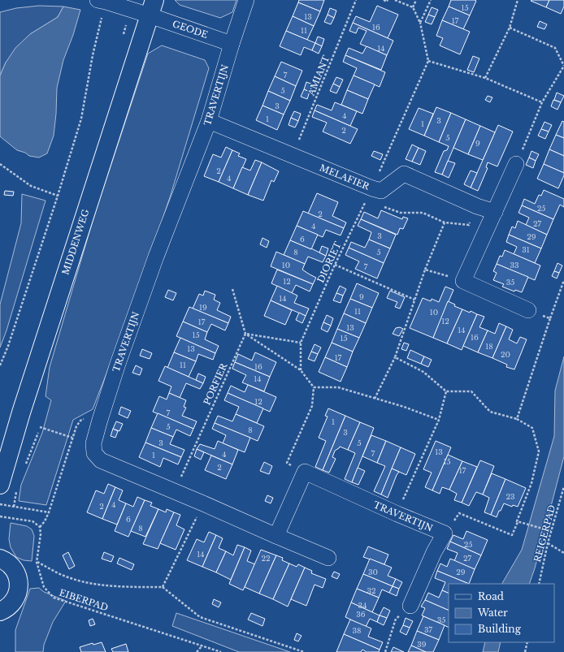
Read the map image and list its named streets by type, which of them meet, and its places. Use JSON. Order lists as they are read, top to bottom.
{
  "streets": {
    "main road": ["MIDDENWEG"],
    "street": ["GEODE", "TRAVERTIJN", "MELAFIER"],
    "path": [
      "AMIANT",
      "DIORIET",
      "PORFIER",
      "REIGERPAD",
      "EIBERPAD"
    ]
  },
  "crossings": [
    ["GEODE", "TRAVERTIJN"],
    ["GEODE", "MIDDENWEG"],
    ["AMIANT", "MELAFIER"],
    ["TRAVERTIJN", "MELAFIER"],
    ["TRAVERTIJN", "PORFIER"],
    ["MELAFIER", "DIORIET"]
  ],
  "house_numbers": [
    "15",
    "13",
    "17",
    "16",
    "11",
    "14",
    "7",
    "5",
    "3",
    "4",
    "1",
    "3",
    "1",
    "2",
    "5",
    "9",
    "2",
    "4",
    "25",
    "2",
    "27",
    "4",
    "3",
    "29",
    "6",
    "31",
    "8",
    "5",
    "10",
    "33",
    "7",
    "12",
    "35",
    "9",
    "14",
    "19",
    "11",
    "10",
    "12",
    "17",
    "13",
    "14",
    "15",
    "16",
    "15",
    "18",
    "13",
    "20",
    "17",
    "11",
    "16",
    "14",
    "12",
    "7",
    "1",
    "5",
    "8",
    "3",
    "3",
    "5",
    "13",
    "7",
    "4",
    "1",
    "15",
    "2",
    "17",
    "23",
    "4",
    "2",
    "6",
    "8",
    "25",
    "14",
    "22",
    "27",
    "30",
    "29",
    "32",
    "34",
    "36",
    "35",
    "37",
    "38",
    "39"
  ],
  "legend": ["Road", "Water", "Building"]
}
